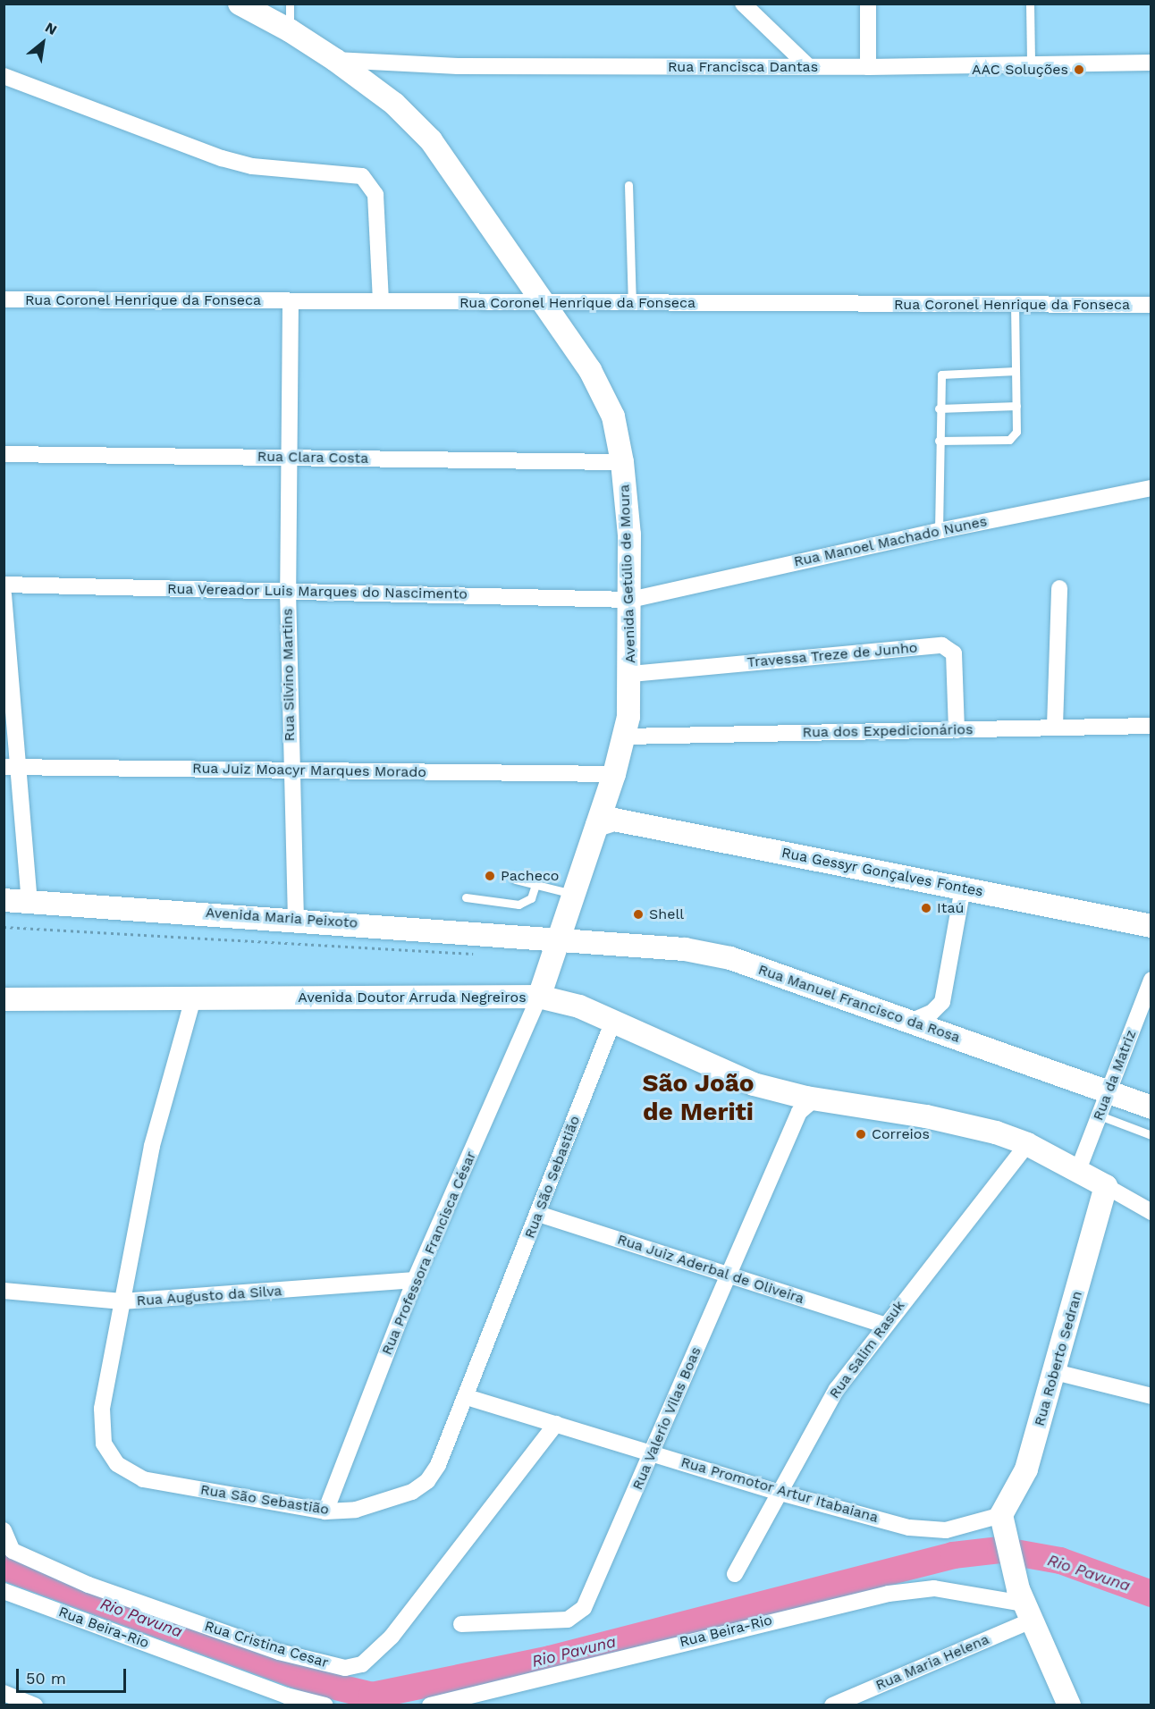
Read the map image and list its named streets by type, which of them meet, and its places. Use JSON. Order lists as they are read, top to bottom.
{
  "streets": {
    "main road": [
      "Avenida Getúlio de Moura",
      "Rua Gessyr Gonçalves Fontes",
      "Avenida Maria Peixoto",
      "Avenida Doutor Arruda Negreiros",
      "Rua Manuel Francisco da Rosa",
      "Rua Roberto Sedran"
    ],
    "street": [
      "Rua Francisca Dantas",
      "Rua Coronel Henrique da Fonseca",
      "Rua Clara Costa",
      "Rua Manoel Machado Nunes",
      "Rua Vereador Luis Marques do Nascimento",
      "Travessa Treze de Junho",
      "Rua Silvino Martins",
      "Rua dos Expedicionários",
      "Rua Juiz Moacyr Marques Morado",
      "Rua da Matriz",
      "Rua São Sebastião",
      "Rua Professora Francisca César",
      "Rua Juiz Aderbal de Oliveira",
      "Rua Augusto da Silva",
      "Rua Salim Rasuk",
      "Rua Valerio Vilas Boas",
      "Rua Promotor Artur Itabaiana",
      "Rua Beira-Rio",
      "Rua Cristina Cesar",
      "Rua Maria Helena"
    ]
  },
  "crossings": [
    ["Rua Francisca Dantas", "Avenida Getúlio de Moura"],
    ["Rua Coronel Henrique da Fonseca", "Avenida Getúlio de Moura"],
    ["Rua Coronel Henrique da Fonseca", "Rua Silvino Martins"],
    ["Rua Clara Costa", "Avenida Getúlio de Moura"],
    ["Rua Clara Costa", "Rua Silvino Martins"],
    ["Rua Manoel Machado Nunes", "Avenida Getúlio de Moura"],
    ["Rua Manoel Machado Nunes", "Rua Vereador Luis Marques do Nascimento"],
    ["Avenida Getúlio de Moura", "Rua Vereador Luis Marques do Nascimento"],
    ["Avenida Getúlio de Moura", "Travessa Treze de Junho"],
    ["Avenida Getúlio de Moura", "Rua dos Expedicionários"],
    ["Avenida Getúlio de Moura", "Rua Juiz Moacyr Marques Morado"],
    ["Avenida Getúlio de Moura", "Rua Gessyr Gonçalves Fontes"],
    ["Avenida Getúlio de Moura", "Avenida Maria Peixoto"],
    ["Avenida Getúlio de Moura", "Avenida Doutor Arruda Negreiros"],
    ["Avenida Getúlio de Moura", "Rua Manuel Francisco da Rosa"],
    ["Avenida Getúlio de Moura", "Rua Professora Francisca César"],
    ["Rua Vereador Luis Marques do Nascimento", "Rua Silvino Martins"],
    ["Travessa Treze de Junho", "Rua dos Expedicionários"],
    ["Rua Silvino Martins", "Rua Juiz Moacyr Marques Morado"],
    ["Rua Silvino Martins", "Avenida Maria Peixoto"],
    ["Avenida Maria Peixoto", "Rua Manuel Francisco da Rosa"],
    ["Avenida Doutor Arruda Negreiros", "Rua da Matriz"],
    ["Avenida Doutor Arruda Negreiros", "Rua São Sebastião"],
    ["Avenida Doutor Arruda Negreiros", "Rua Professora Francisca César"],
    ["Avenida Doutor Arruda Negreiros", "Rua Salim Rasuk"],
    ["Avenida Doutor Arruda Negreiros", "Rua Roberto Sedran"],
    ["Avenida Doutor Arruda Negreiros", "Rua Valerio Vilas Boas"],
    ["Rua Manuel Francisco da Rosa", "Rua da Matriz"],
    ["Rua São Sebastião", "Rua Professora Francisca César"],
    ["Rua São Sebastião", "Rua Juiz Aderbal de Oliveira"],
    ["Rua São Sebastião", "Rua Augusto da Silva"],
    ["Rua São Sebastião", "Rua Promotor Artur Itabaiana"],
    ["Rua Professora Francisca César", "Rua Augusto da Silva"],
    ["Rua Juiz Aderbal de Oliveira", "Rua Salim Rasuk"],
    ["Rua Juiz Aderbal de Oliveira", "Rua Valerio Vilas Boas"],
    ["Rua Salim Rasuk", "Rua Promotor Artur Itabaiana"],
    ["Rua Roberto Sedran", "Rua Promotor Artur Itabaiana"],
    ["Rua Valerio Vilas Boas", "Rua Promotor Artur Itabaiana"],
    ["Rua Promotor Artur Itabaiana", "Rua Cristina Cesar"],
    ["Rua Beira-Rio", "Rua Maria Helena"]
  ],
  "districts": ["São João de Meriti"],
  "water": ["Rio Pavuna"],
  "places": [
    "AAC Soluções",
    "Pacheco",
    "Itaú",
    "Shell",
    "Correios"
  ],
  "scale_bar": "50 m",
  "north": "top right"
}
